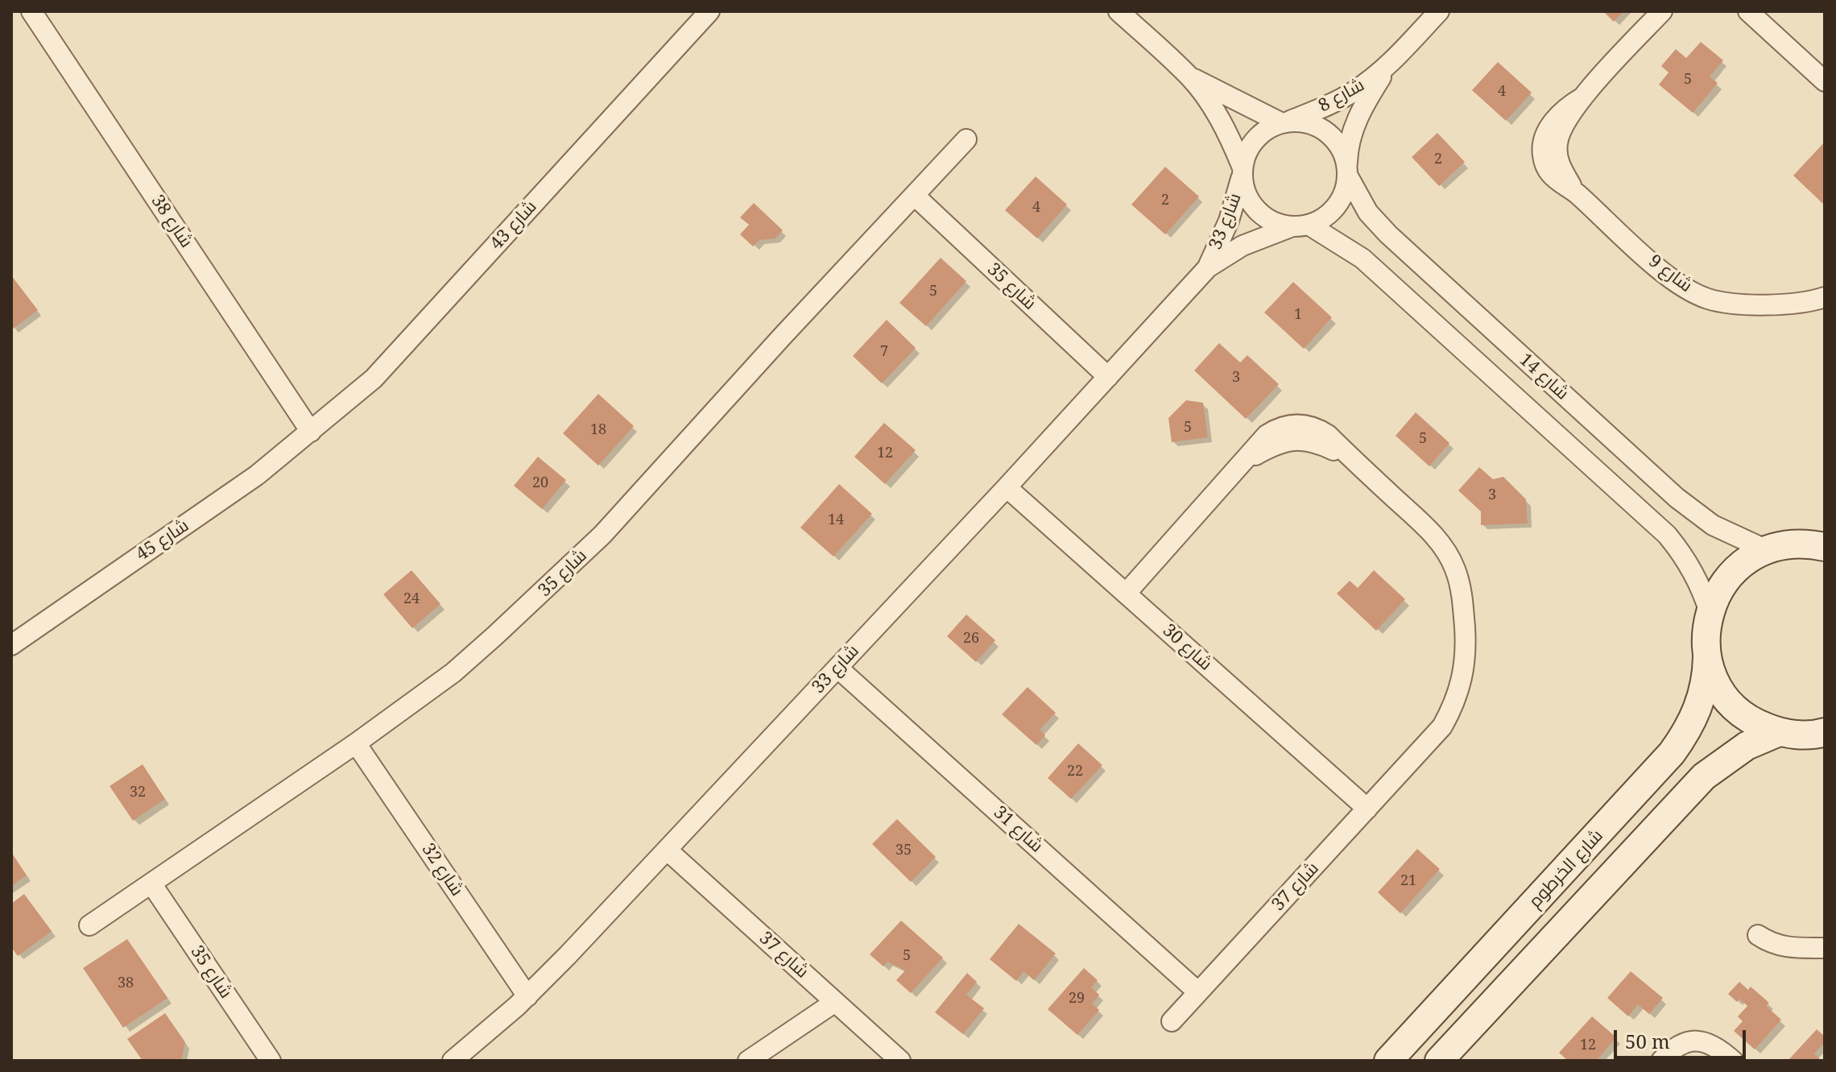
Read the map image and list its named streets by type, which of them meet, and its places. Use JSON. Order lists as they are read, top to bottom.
{
  "streets": {
    "main road": ["شارع الخرطوم"],
    "street": [
      "شارع 8",
      "شارع 38",
      "شارع 33",
      "شارع 43",
      "شارع 9",
      "شارع 35",
      "شارع 14",
      "شارع 45",
      "شارع 30",
      "شارع 31",
      "شارع 32",
      "شارع 37"
    ]
  },
  "crossings": [
    ["شارع 8", "شارع 33"],
    ["شارع 8", "شارع 14"],
    ["شارع 38", "شارع 43"],
    ["شارع 38", "شارع 45"],
    ["شارع 33", "شارع 35"],
    ["شارع 33", "شارع 14"],
    ["شارع 33", "شارع 30"],
    ["شارع 33", "شارع 31"],
    ["شارع 33", "شارع 32"],
    ["شارع 33", "شارع 37"],
    ["شارع 43", "شارع 45"],
    ["شارع 35", "شارع 32"],
    ["شارع 14", "شارع الخرطوم"],
    ["شارع 30", "شارع 37"],
    ["شارع 31", "شارع 37"]
  ],
  "house_numbers": [
    "5",
    "4",
    "2",
    "2",
    "4",
    "5",
    "1",
    "7",
    "3",
    "5",
    "18",
    "5",
    "12",
    "20",
    "3",
    "14",
    "24",
    "26",
    "22",
    "32",
    "35",
    "21",
    "5",
    "38",
    "29",
    "12"
  ],
  "scale_bar": "50 m"
}
